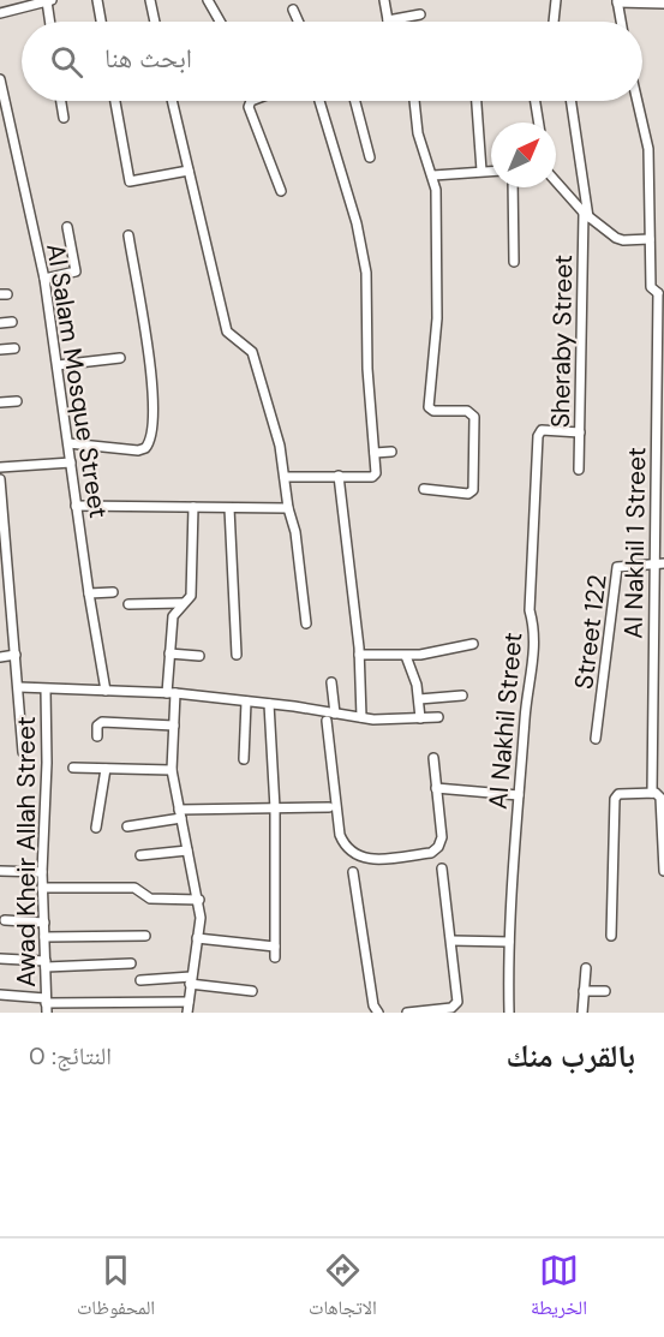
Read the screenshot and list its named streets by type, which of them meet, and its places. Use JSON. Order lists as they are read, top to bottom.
{
  "streets": {
    "street": [
      "Sheraby Street",
      "Al Salam Mosque Street",
      "Al Nakhil 1 Street",
      "Street 122",
      "Al Nakhil Street",
      "Awad Kheir Allah Street"
    ]
  },
  "crossings": [
    ["Sheraby Street", "Al Nakhil Street"],
    ["Al Nakhil 1 Street", "Street 122"]
  ],
  "north": "top right",
  "page": {
    "search": "ابحث هنا",
    "heading": ["بالقرب منك", "النتائج: 0"],
    "nav": ["الخريطة", "الاتجاهات", "المحفوظات"]
  }
}
